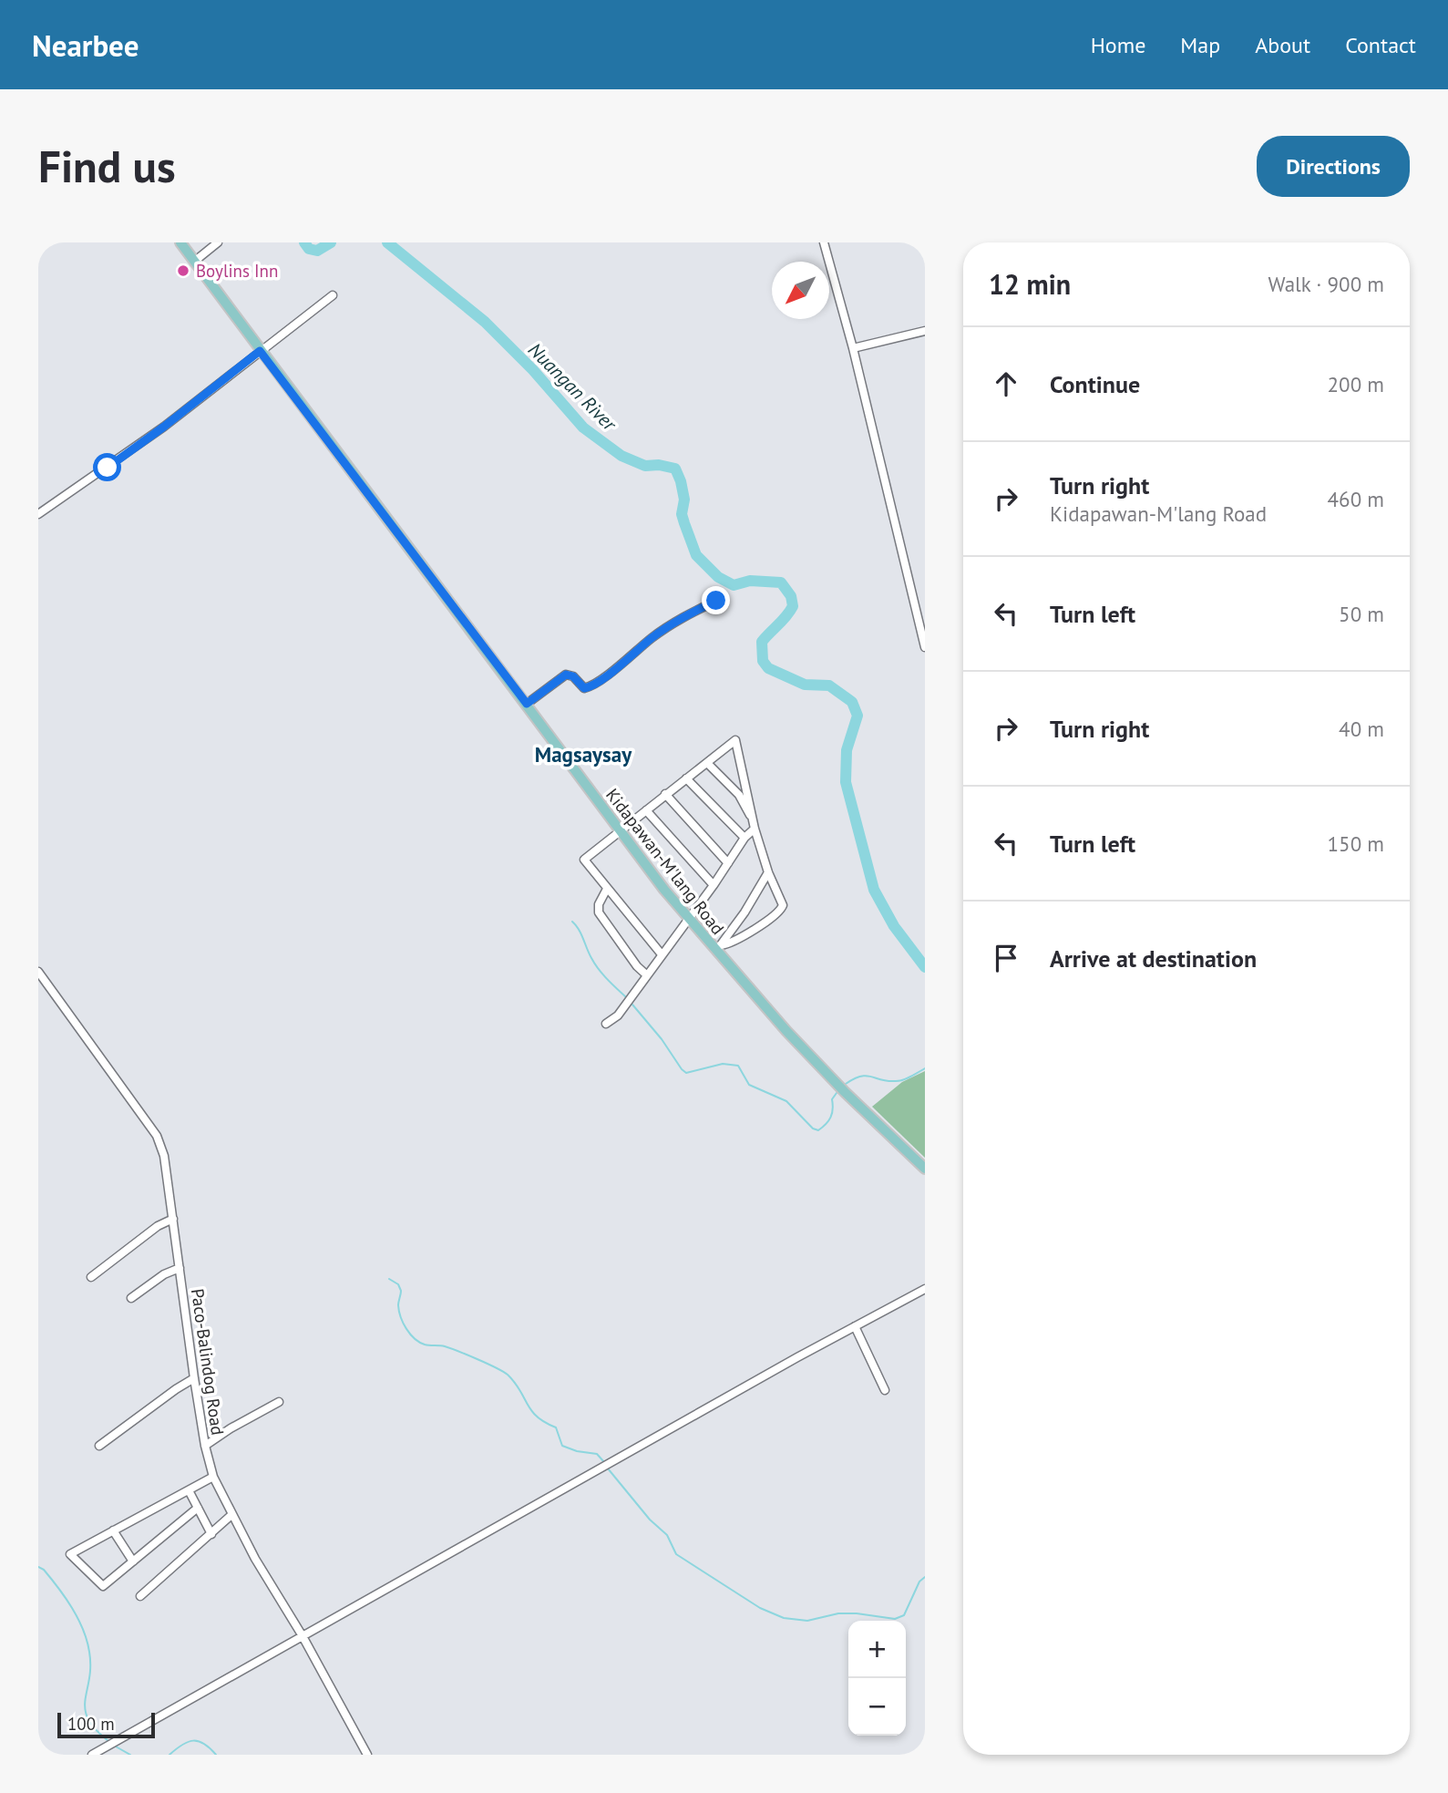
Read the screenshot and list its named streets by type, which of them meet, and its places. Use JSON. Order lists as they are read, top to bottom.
{
  "streets": {
    "main road": ["Kidapawan-M'lang Road"],
    "street": ["Paco-Balindog Road"]
  },
  "districts": ["Magsaysay"],
  "water": ["Nuangan River"],
  "places": ["Boylins Inn"],
  "scale_bar": "100 m",
  "north": "bottom left",
  "page": {
    "header": "Nearbee",
    "nav": [
      "Home",
      "Map",
      "About",
      "Contact"
    ],
    "buttons": "Directions",
    "title": "Find us",
    "heading": ["12 min", "Walk · 900 m"],
    "list": [
      ["Continue", "200 m"],
      ["Turn right", "Kidapawan-M'lang Road", "460 m"],
      ["Turn left", "50 m"],
      ["Turn right", "40 m"],
      ["Turn left", "150 m"],
      "Arrive at destination"
    ],
    "map_buttons": ["+", "−"],
    "scale": "100 m"
  }
}
